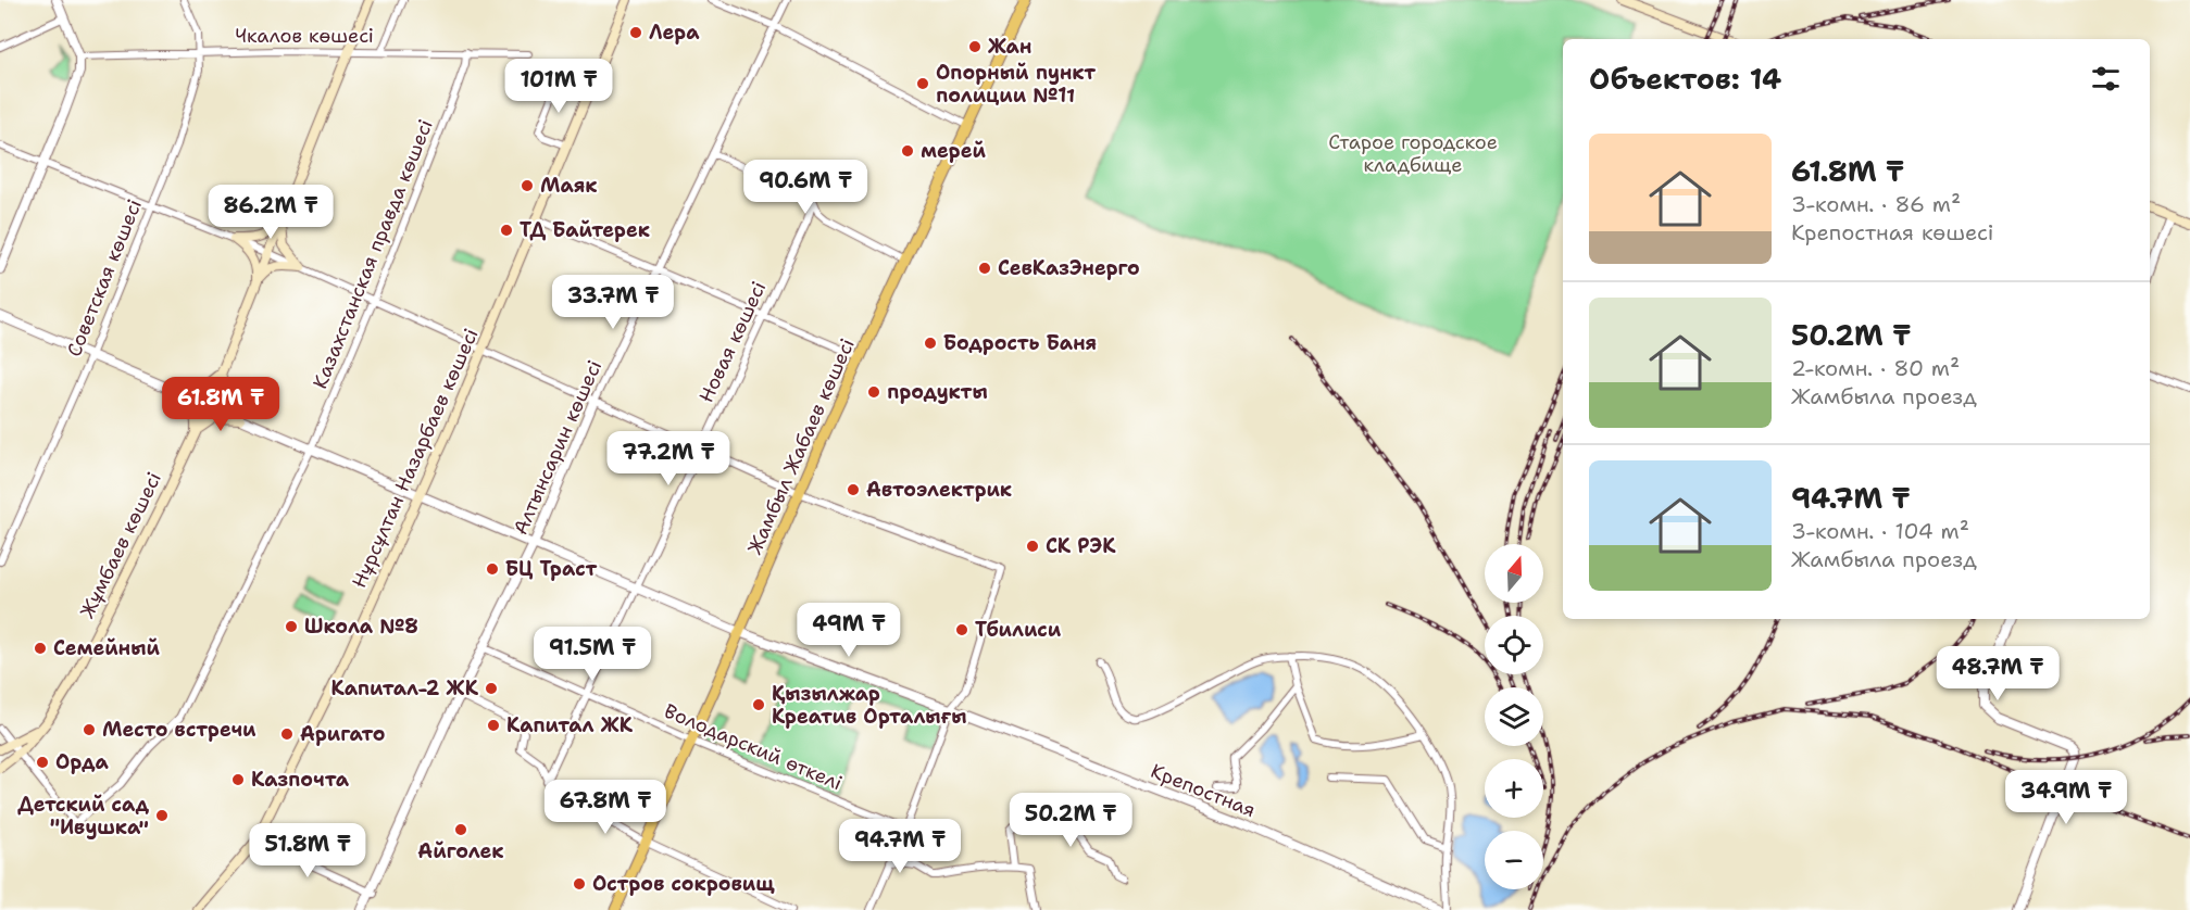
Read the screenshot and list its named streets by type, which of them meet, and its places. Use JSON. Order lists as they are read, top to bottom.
{
  "streets": {
    "main road": ["Жамбыл Жабаев көшесі", "Нұрсұлтан Назарбаев көшесі", "Жұмбаев көшесі"],
    "street": [
      "Чкалов көшесі",
      "Казахстанская правда көшесі",
      "Советская көшесі",
      "Новая көшесі",
      "Алтынсарин көшесі",
      "Володарский өткелі",
      "Крепостная"
    ]
  },
  "crossings": [
    ["Чкалов көшесі", "Казахстанская правда көшесі"],
    ["Чкалов көшесі", "Советская көшесі"],
    ["Чкалов көшесі", "Жұмбаев көшесі"],
    ["Казахстанская правда көшесі", "Жұмбаев көшесі"],
    ["Казахстанская правда көшесі", "Крепостная"],
    ["Советская көшесі", "Крепостная"],
    ["Новая көшесі", "Володарский өткелі"],
    ["Новая көшесі", "Крепостная"],
    ["Жамбыл Жабаев көшесі", "Володарский өткелі"],
    ["Жамбыл Жабаев көшесі", "Крепостная"],
    ["Алтынсарин көшесі", "Володарский өткелі"],
    ["Алтынсарин көшесі", "Крепостная"],
    ["Нұрсұлтан Назарбаев көшесі", "Крепостная"],
    ["Жұмбаев көшесі", "Крепостная"]
  ],
  "parks": ["Старое городское кладбище"],
  "places": [
    "Лера",
    "Жан",
    "Опорный пункт полиции №11",
    "мерей",
    "Маяк",
    "ТД Байтерек",
    "СевКазЭнерго",
    "Бодрость Баня",
    "продукты",
    "Автоэлектрик",
    "СК РЭК",
    "БЦ Траст",
    "Школа №8",
    "Тбилиси",
    "Семейный",
    "Капитал-2 ЖК",
    "Қызылжар Креатив Орталығы",
    "Капитал ЖК",
    "Место встречи",
    "Аригато",
    "Орда",
    "Казпочта",
    "Детский сад \"Ивушка\"",
    "Айголек",
    "Остров сокровищ"
  ],
  "north": "top",
  "page": {
    "heading": "Объектов: 14",
    "price": [
      "101M ₸",
      "90.6M ₸",
      "86.2M ₸",
      "33.7M ₸",
      "61.8M ₸",
      "77.2M ₸",
      "49M ₸",
      "91.5M ₸",
      "48.7M ₸",
      "34.9M ₸",
      "67.8M ₸",
      "50.2M ₸",
      "94.7M ₸",
      "51.8M ₸"
    ],
    "list": [
      {
        "name": "61.8M ₸",
        "note": "3-комн. · 86 m² · Крепостная көшесі"
      },
      {
        "name": "50.2M ₸",
        "note": "2-комн. · 80 m² · Жамбыла проезд"
      },
      {
        "name": "94.7M ₸",
        "note": "3-комн. · 104 m² · Жамбыла проезд"
      }
    ],
    "map_buttons": ["+", "−"]
  }
}
